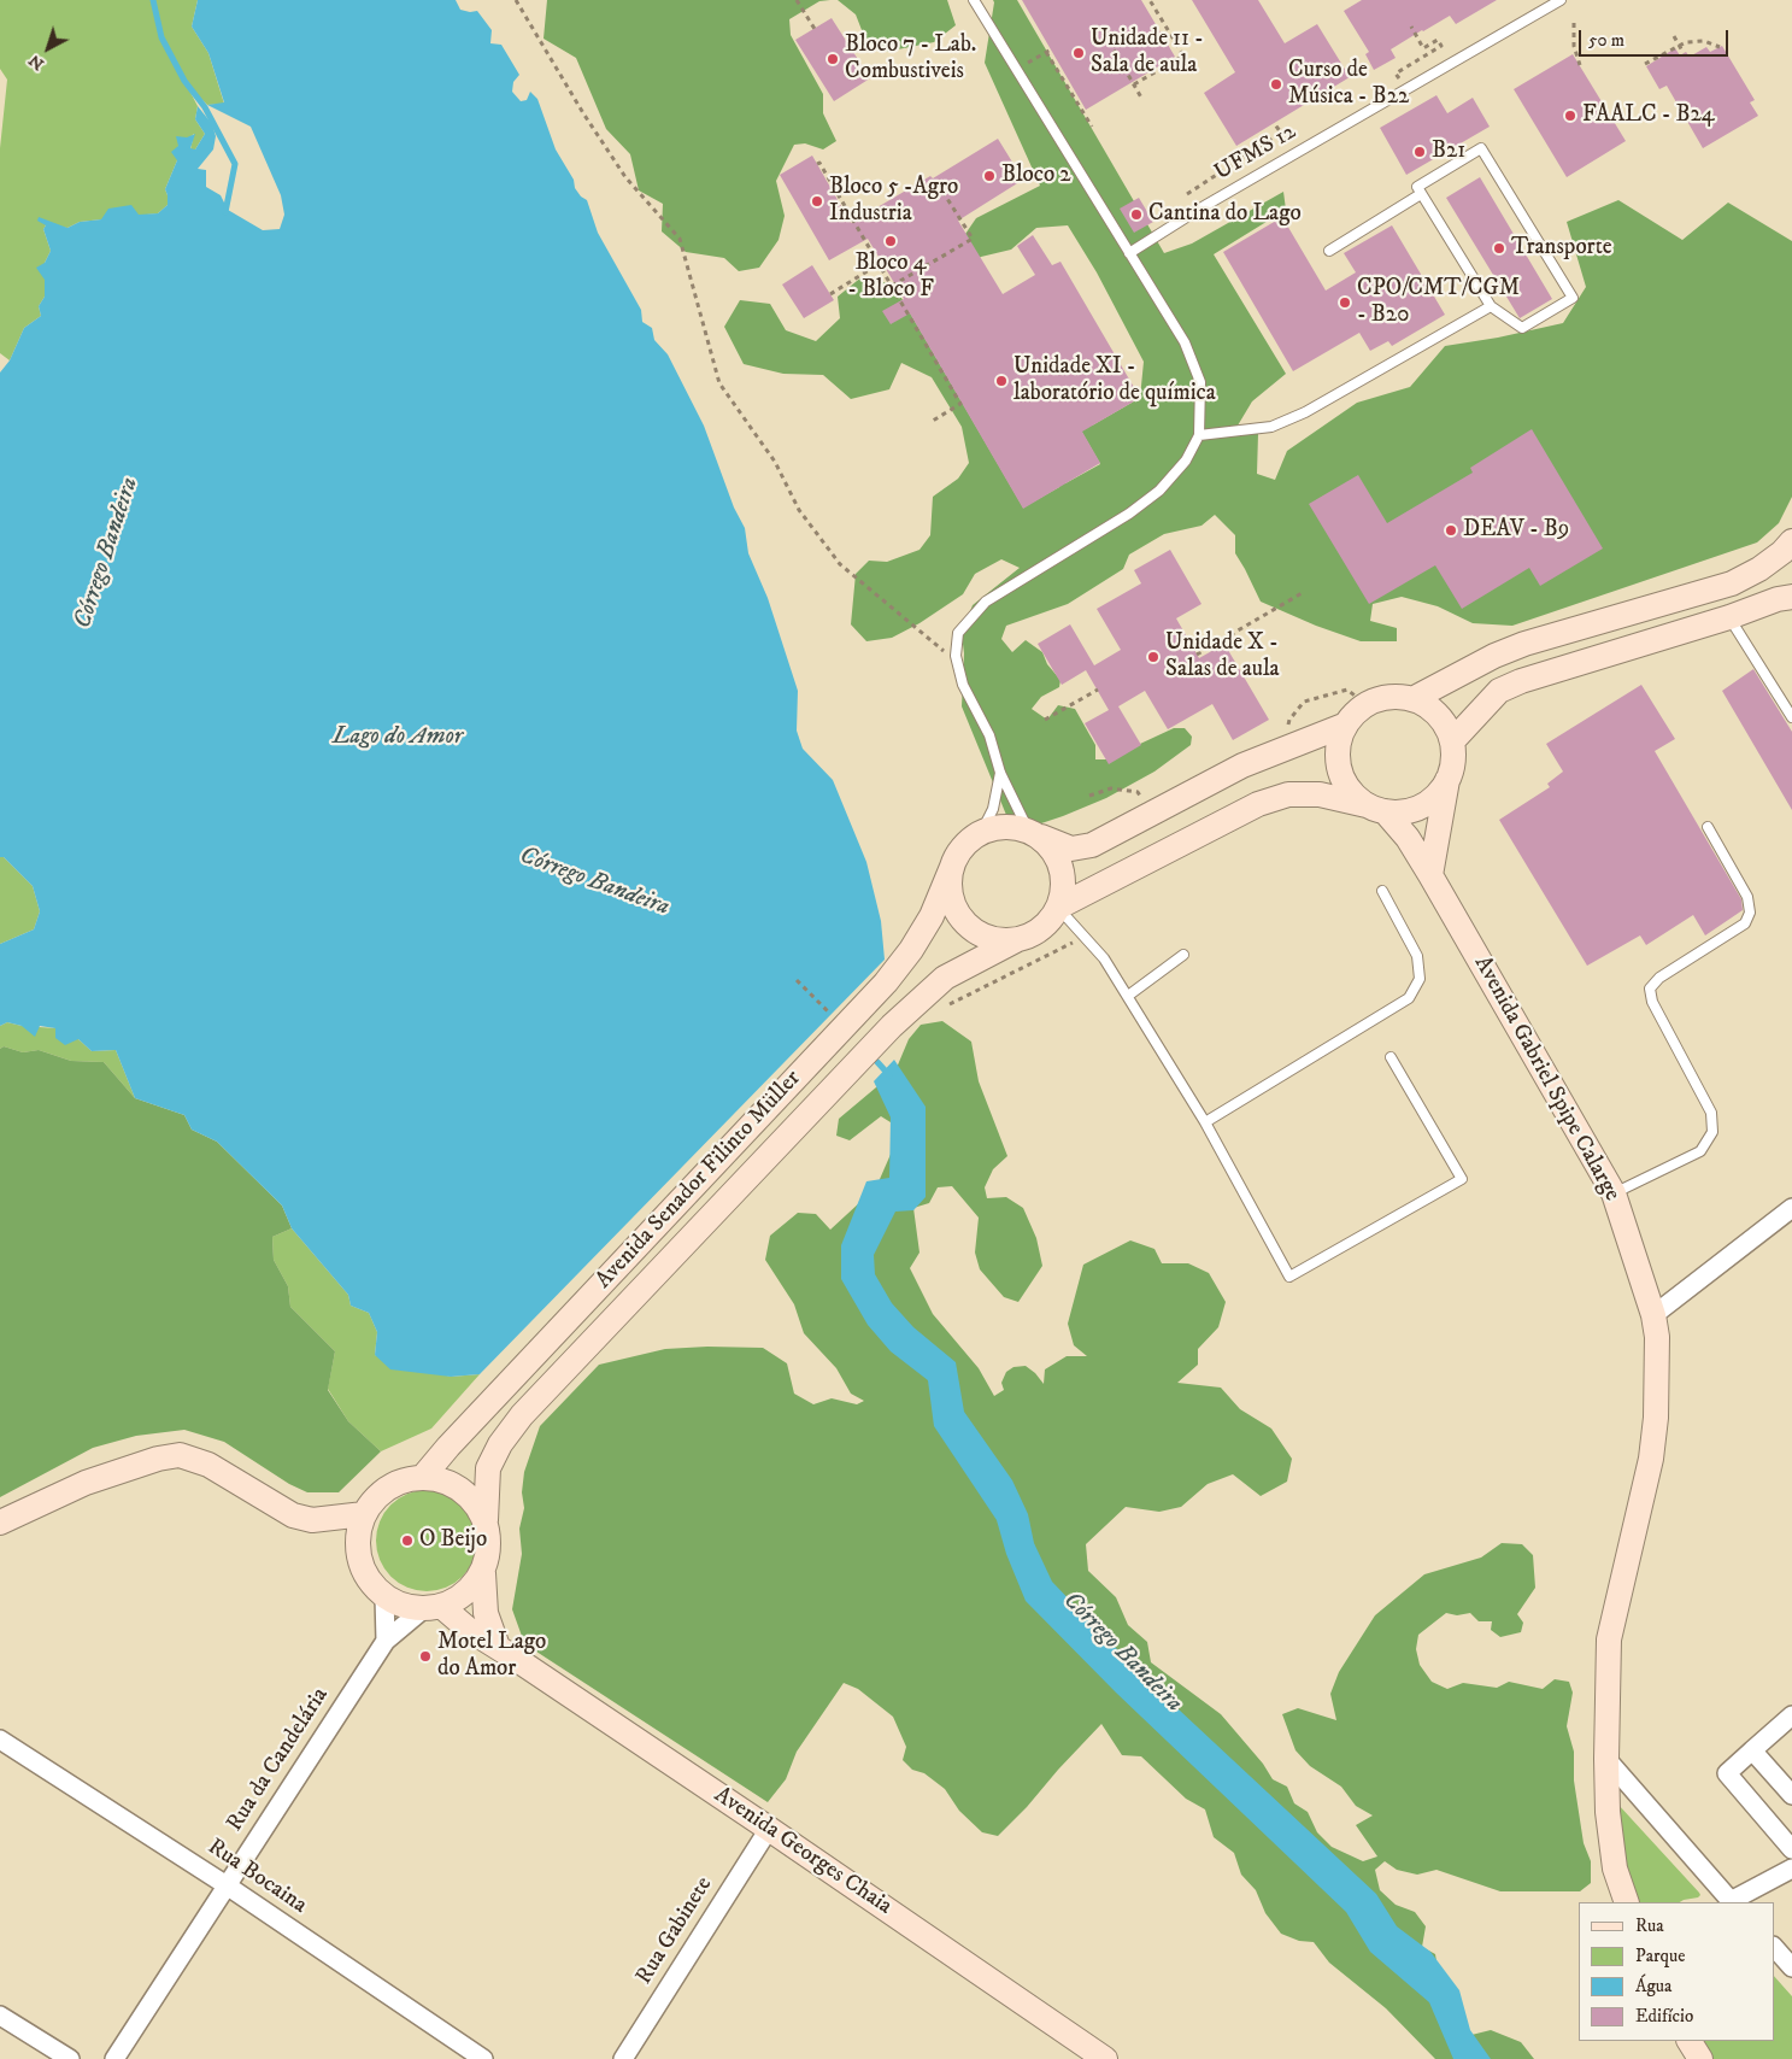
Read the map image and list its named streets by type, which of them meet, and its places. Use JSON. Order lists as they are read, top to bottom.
{
  "streets": {
    "main road": ["Avenida Gabriel Spipe Calarge", "Avenida Senador Filinto Müller", "Avenida Georges Chaia"],
    "street": ["Rua da Candelária", "Rua Bocaina", "Rua Gabinete"],
    "lane": ["UFMS 12"]
  },
  "crossings": [
    ["Avenida Senador Filinto Müller", "Rua da Candelária"],
    ["Avenida Senador Filinto Müller", "Avenida Georges Chaia"],
    ["Rua da Candelária", "Avenida Georges Chaia"],
    ["Rua da Candelária", "Rua Bocaina"],
    ["Avenida Georges Chaia", "Rua Gabinete"]
  ],
  "water": ["Córrego Bandeira", "Lago do Amor"],
  "places": [
    "Unidade 11 - Sala de aula",
    "Bloco 7 - Lab. Combustiveis",
    "Curso de Música - B22",
    "FAALC - B24",
    "B21",
    "Bloco 2",
    "Bloco 5 -Agro Industria",
    "Cantina do Lago",
    "Bloco 4 - Bloco F",
    "Transporte",
    "CPO/CMT/CGM - B20",
    "Unidade XI - laboratório de química",
    "DEAV - B9",
    "Unidade X - Salas de aula",
    "O Beijo",
    "Motel Lago do Amor"
  ],
  "legend": [
    "Rua",
    "Parque",
    "Água",
    "Edifício"
  ],
  "scale_bar": "50 m",
  "north": "bottom left"
}
